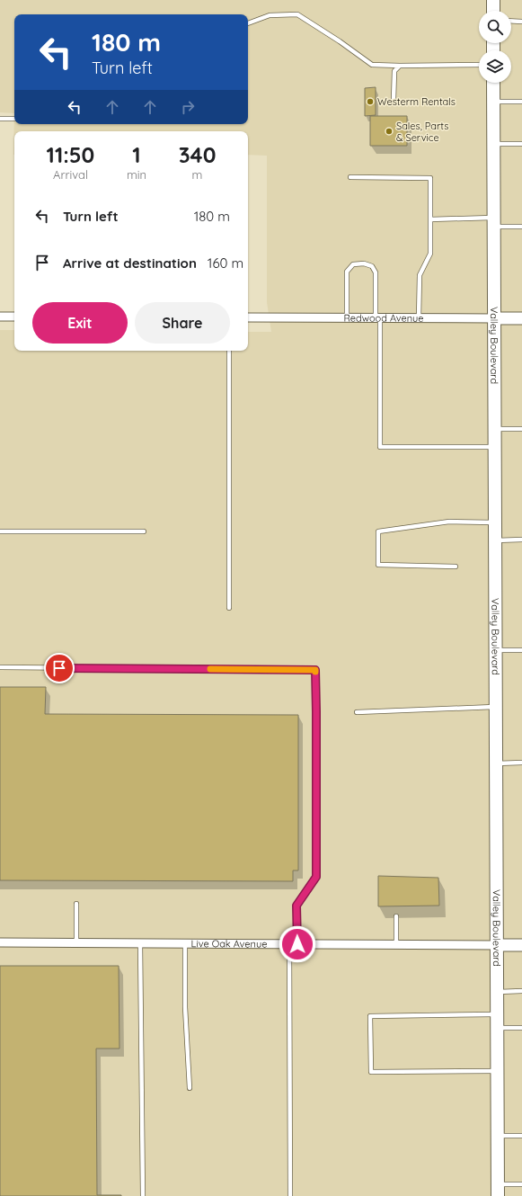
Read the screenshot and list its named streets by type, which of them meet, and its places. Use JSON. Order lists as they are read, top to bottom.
{
  "streets": {
    "main road": ["Valley Boulevard"],
    "street": ["Redwood Avenue", "Live Oak Avenue"]
  },
  "crossings": [
    ["Redwood Avenue", "Valley Boulevard"],
    ["Valley Boulevard", "Live Oak Avenue"]
  ],
  "places": ["Westerm Rentals", "Sales, Parts & Service"],
  "page": {
    "turn": ["180 m", "Turn left"],
    "eta": [
      "11:50",
      "Arrival",
      "1",
      "min",
      "340",
      "m"
    ],
    "list": [
      {
        "name": "Turn left",
        "value": "180 m"
      },
      {
        "name": "Arrive at destination",
        "value": "160 m"
      }
    ],
    "buttons": ["Exit", "Share"]
  }
}
